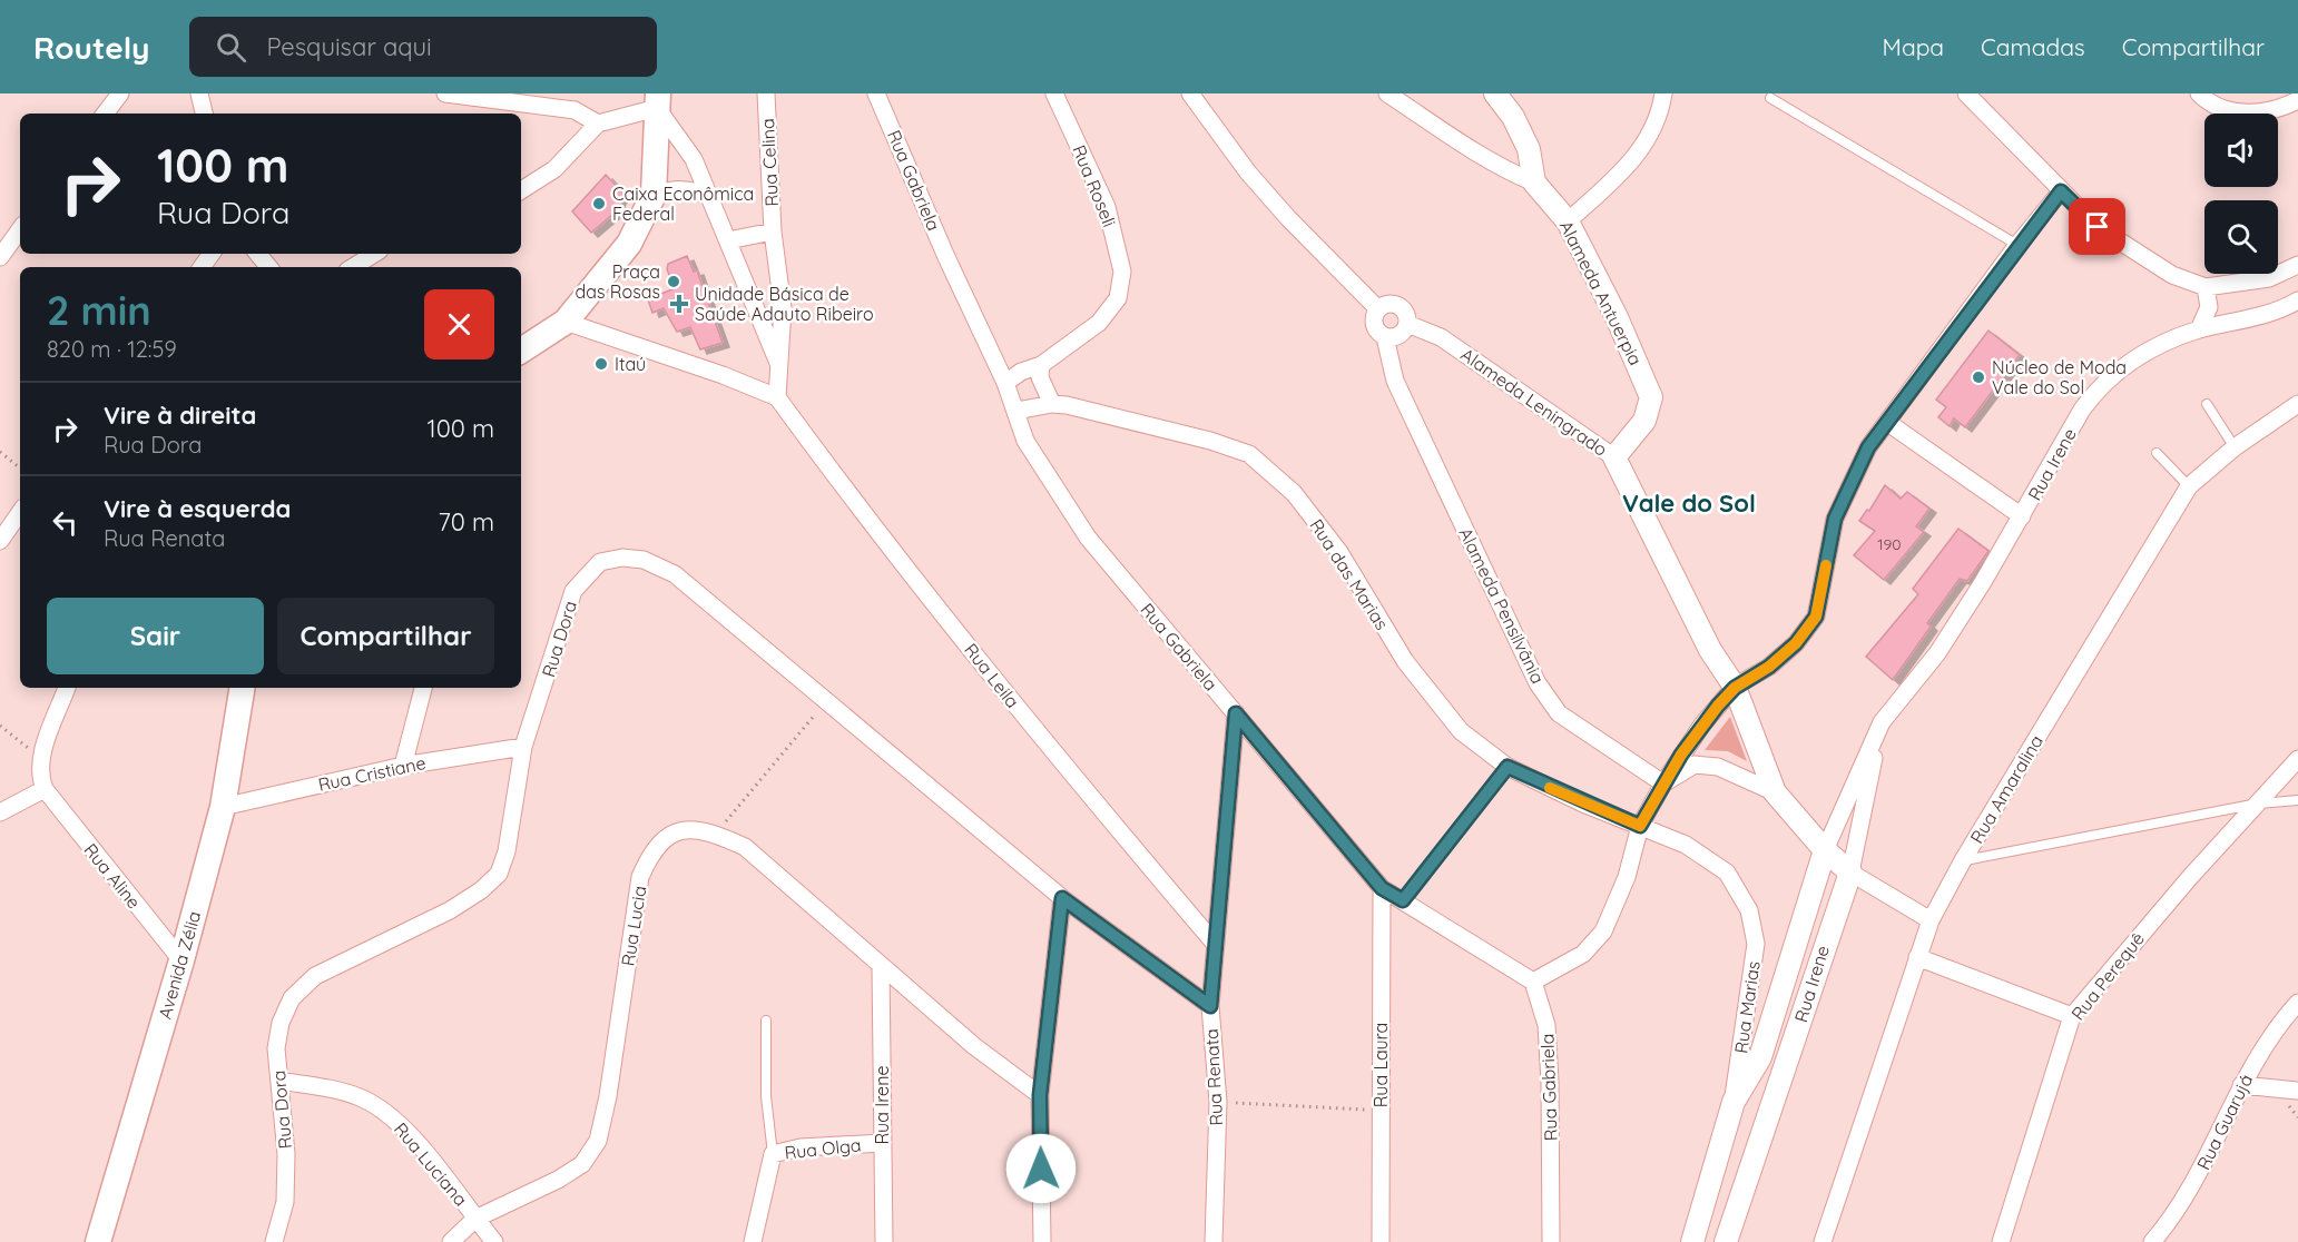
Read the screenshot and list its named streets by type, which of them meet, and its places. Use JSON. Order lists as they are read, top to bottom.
{
  "streets": {
    "main road": ["Avenida Zélia"],
    "street": [
      "Rua Celina",
      "Rua Gabriela",
      "Rua Roseli",
      "Alameda Antuerpia",
      "Alameda Leningrado",
      "Rua Irene",
      "Rua das Marias",
      "Alameda Pensilvânia",
      "Rua Dora",
      "Rua Leila",
      "Rua Cristiane",
      "Rua Amaralina",
      "Rua Aline",
      "Rua Lucia",
      "Rua Perequê",
      "Rua Marias",
      "Rua Laura",
      "Rua Renata",
      "Rua Guarujá",
      "Rua Olga",
      "Rua Luciana"
    ]
  },
  "crossings": [
    ["Rua Celina", "Rua Leila"],
    ["Rua Gabriela", "Rua Roseli"],
    ["Rua Gabriela", "Rua das Marias"],
    ["Rua Gabriela", "Rua Laura"],
    ["Rua Gabriela", "Rua Renata"],
    ["Alameda Antuerpia", "Alameda Leningrado"],
    ["Alameda Leningrado", "Alameda Pensilvânia"],
    ["Rua Irene", "Rua Lucia"],
    ["Rua Irene", "Rua Marias"],
    ["Rua Irene", "Rua Olga"],
    ["Rua das Marias", "Rua Marias"],
    ["Rua Dora", "Rua Cristiane"],
    ["Rua Dora", "Rua Renata"],
    ["Rua Dora", "Rua Luciana"],
    ["Rua Leila", "Rua Renata"],
    ["Rua Cristiane", "Avenida Zélia"],
    ["Rua Aline", "Avenida Zélia"],
    ["Rua Lucia", "Rua Luciana"]
  ],
  "districts": ["Vale do Sol"],
  "places": {
    "other": [
      "Caixa Econômica Federal",
      "Praça das Rosas",
      "Itaú",
      "Núcleo de Moda Vale do Sol"
    ],
    "health": ["Unidade Básica de Saúde Adauto Ribeiro"]
  },
  "house_numbers": ["190"],
  "page": {
    "header": "Routely",
    "search": "Pesquisar aqui",
    "nav": ["Mapa", "Camadas", "Compartilhar"],
    "turn": ["100 m", "Rua Dora"],
    "heading": ["2 min", "820 m · 12:59"],
    "list": [
      {
        "name": "Vire à direita",
        "note": "Rua Dora",
        "value": "100 m"
      },
      {
        "name": "Vire à esquerda",
        "note": "Rua Renata",
        "value": "70 m"
      }
    ],
    "buttons": ["Sair", "Compartilhar"]
  }
}
